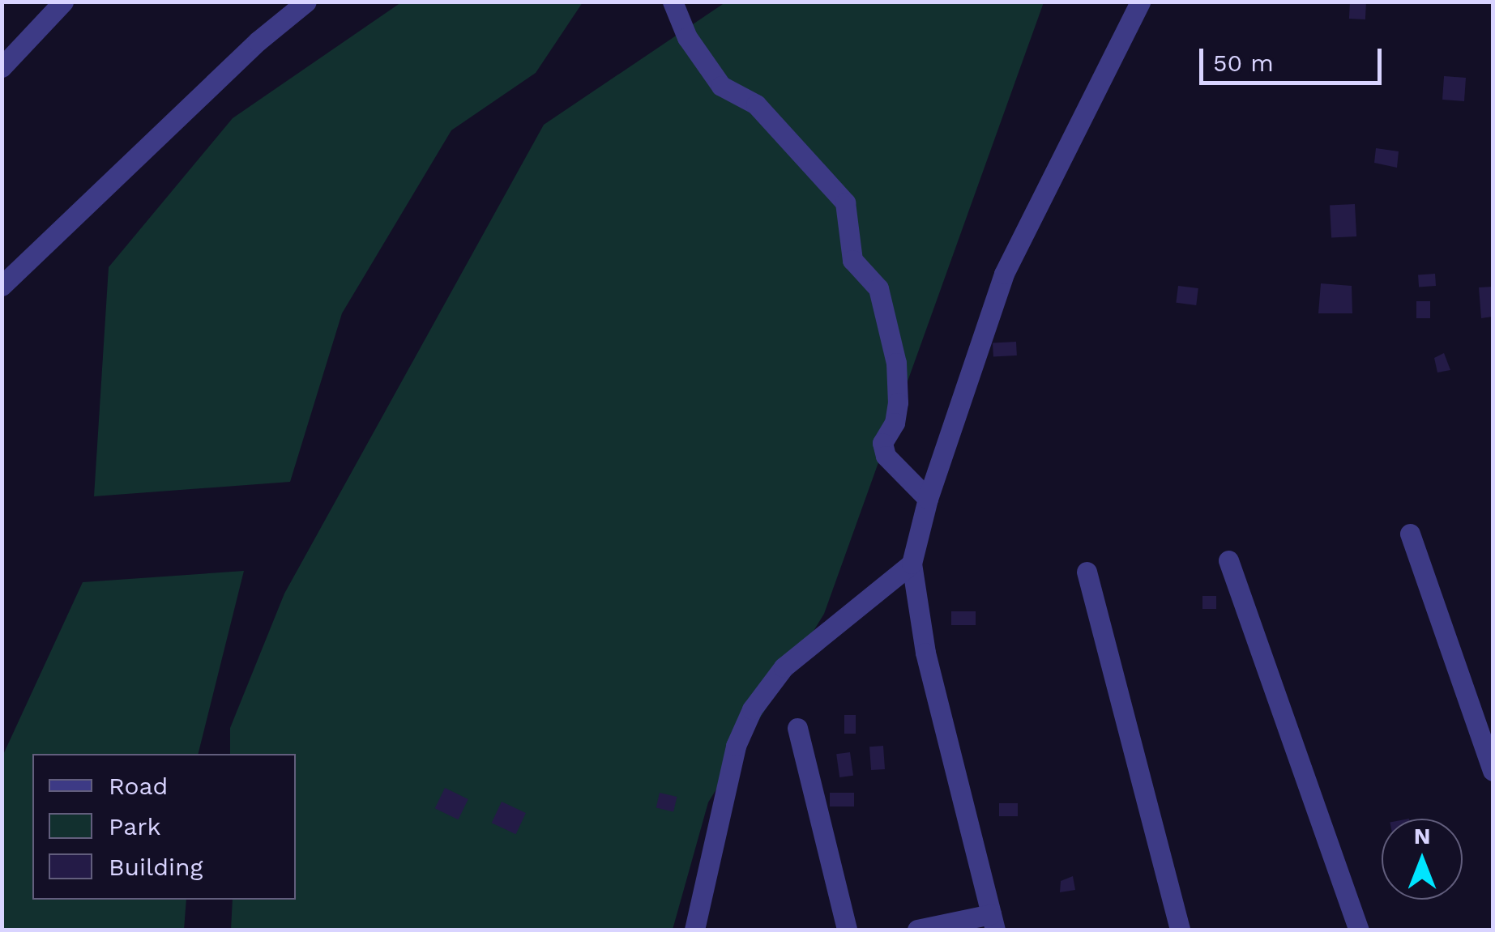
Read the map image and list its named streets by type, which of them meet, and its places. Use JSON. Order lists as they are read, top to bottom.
{
  "legend": ["Road", "Park", "Building"],
  "scale_bar": "50 m",
  "north": "top"
}
